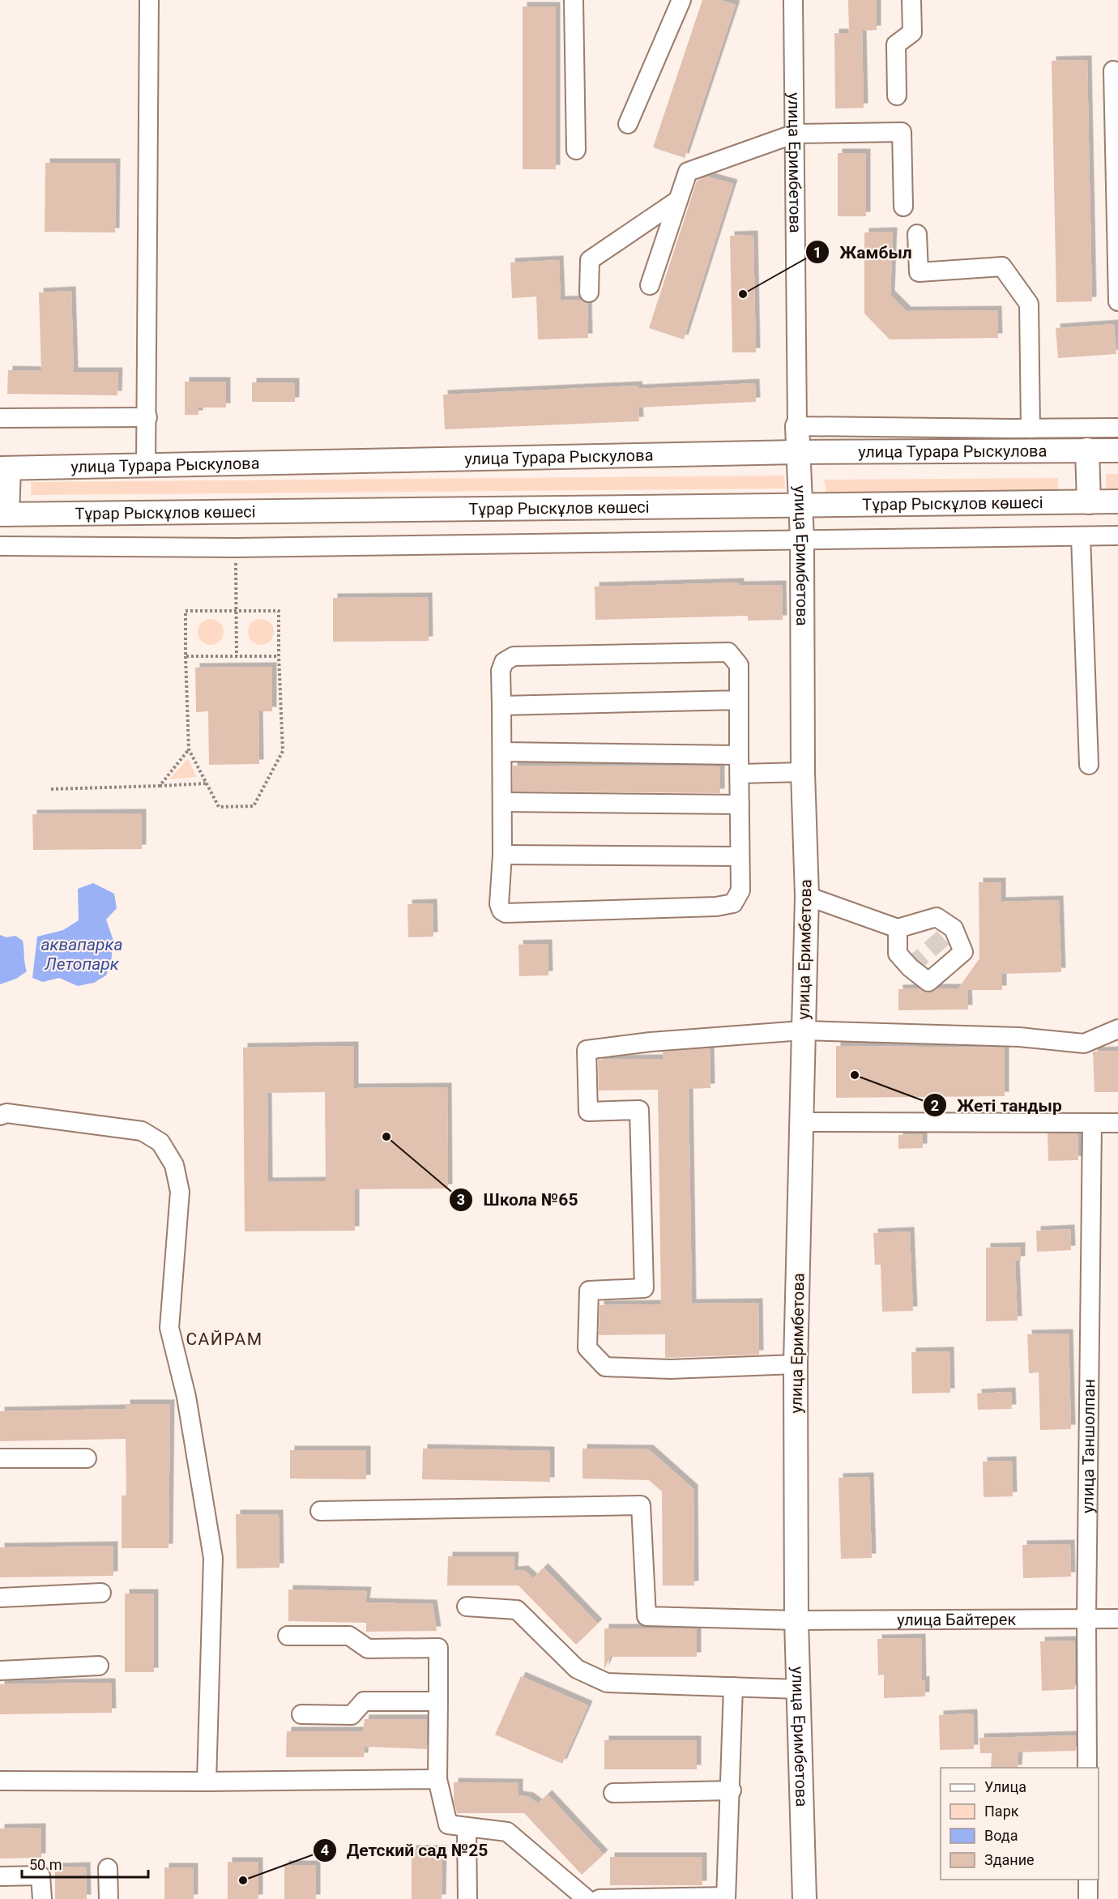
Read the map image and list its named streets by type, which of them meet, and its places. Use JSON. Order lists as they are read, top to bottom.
{
  "streets": {
    "main road": ["улица Еримбетова", "улица Турара Рыскулова", "Тұрар Рыскұлов көшесі"],
    "street": ["улица Таншолпан", "улица Байтерек"]
  },
  "crossings": [
    ["улица Еримбетова", "улица Турара Рыскулова"],
    ["улица Еримбетова", "Тұрар Рыскұлов көшесі"],
    ["улица Еримбетова", "улица Байтерек"],
    ["улица Таншолпан", "улица Байтерек"]
  ],
  "districts": ["САЙРАМ"],
  "water": ["аквапарка Летопарк"],
  "places": [
    "Жамбыл",
    "Жеті тандыр",
    "Школа №65",
    "Детский сад №25"
  ],
  "legend": [
    "Улица",
    "Парк",
    "Вода",
    "Здание"
  ],
  "scale_bar": "50 m"
}
